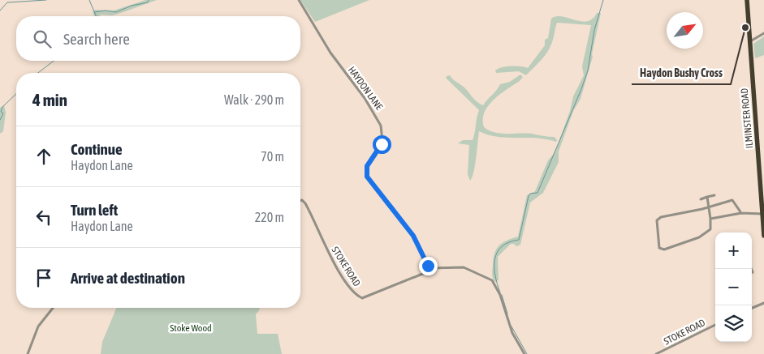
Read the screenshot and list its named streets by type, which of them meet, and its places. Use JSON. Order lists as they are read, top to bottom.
{
  "streets": {
    "highway": ["ILMINSTER ROAD"],
    "street": ["HAYDON LANE", "STOKE ROAD"]
  },
  "crossings": [
    ["HAYDON LANE", "STOKE ROAD"]
  ],
  "parks": ["Stoke Wood"],
  "places": ["Haydon Bushy Cross"],
  "north": "top right",
  "page": {
    "search": "Search here",
    "heading": ["4 min", "Walk · 290 m"],
    "list": [
      ["Continue", "Haydon Lane", "70 m"],
      ["Turn left", "Haydon Lane", "220 m"],
      "Arrive at destination"
    ],
    "map_buttons": ["+", "−"]
  }
}
